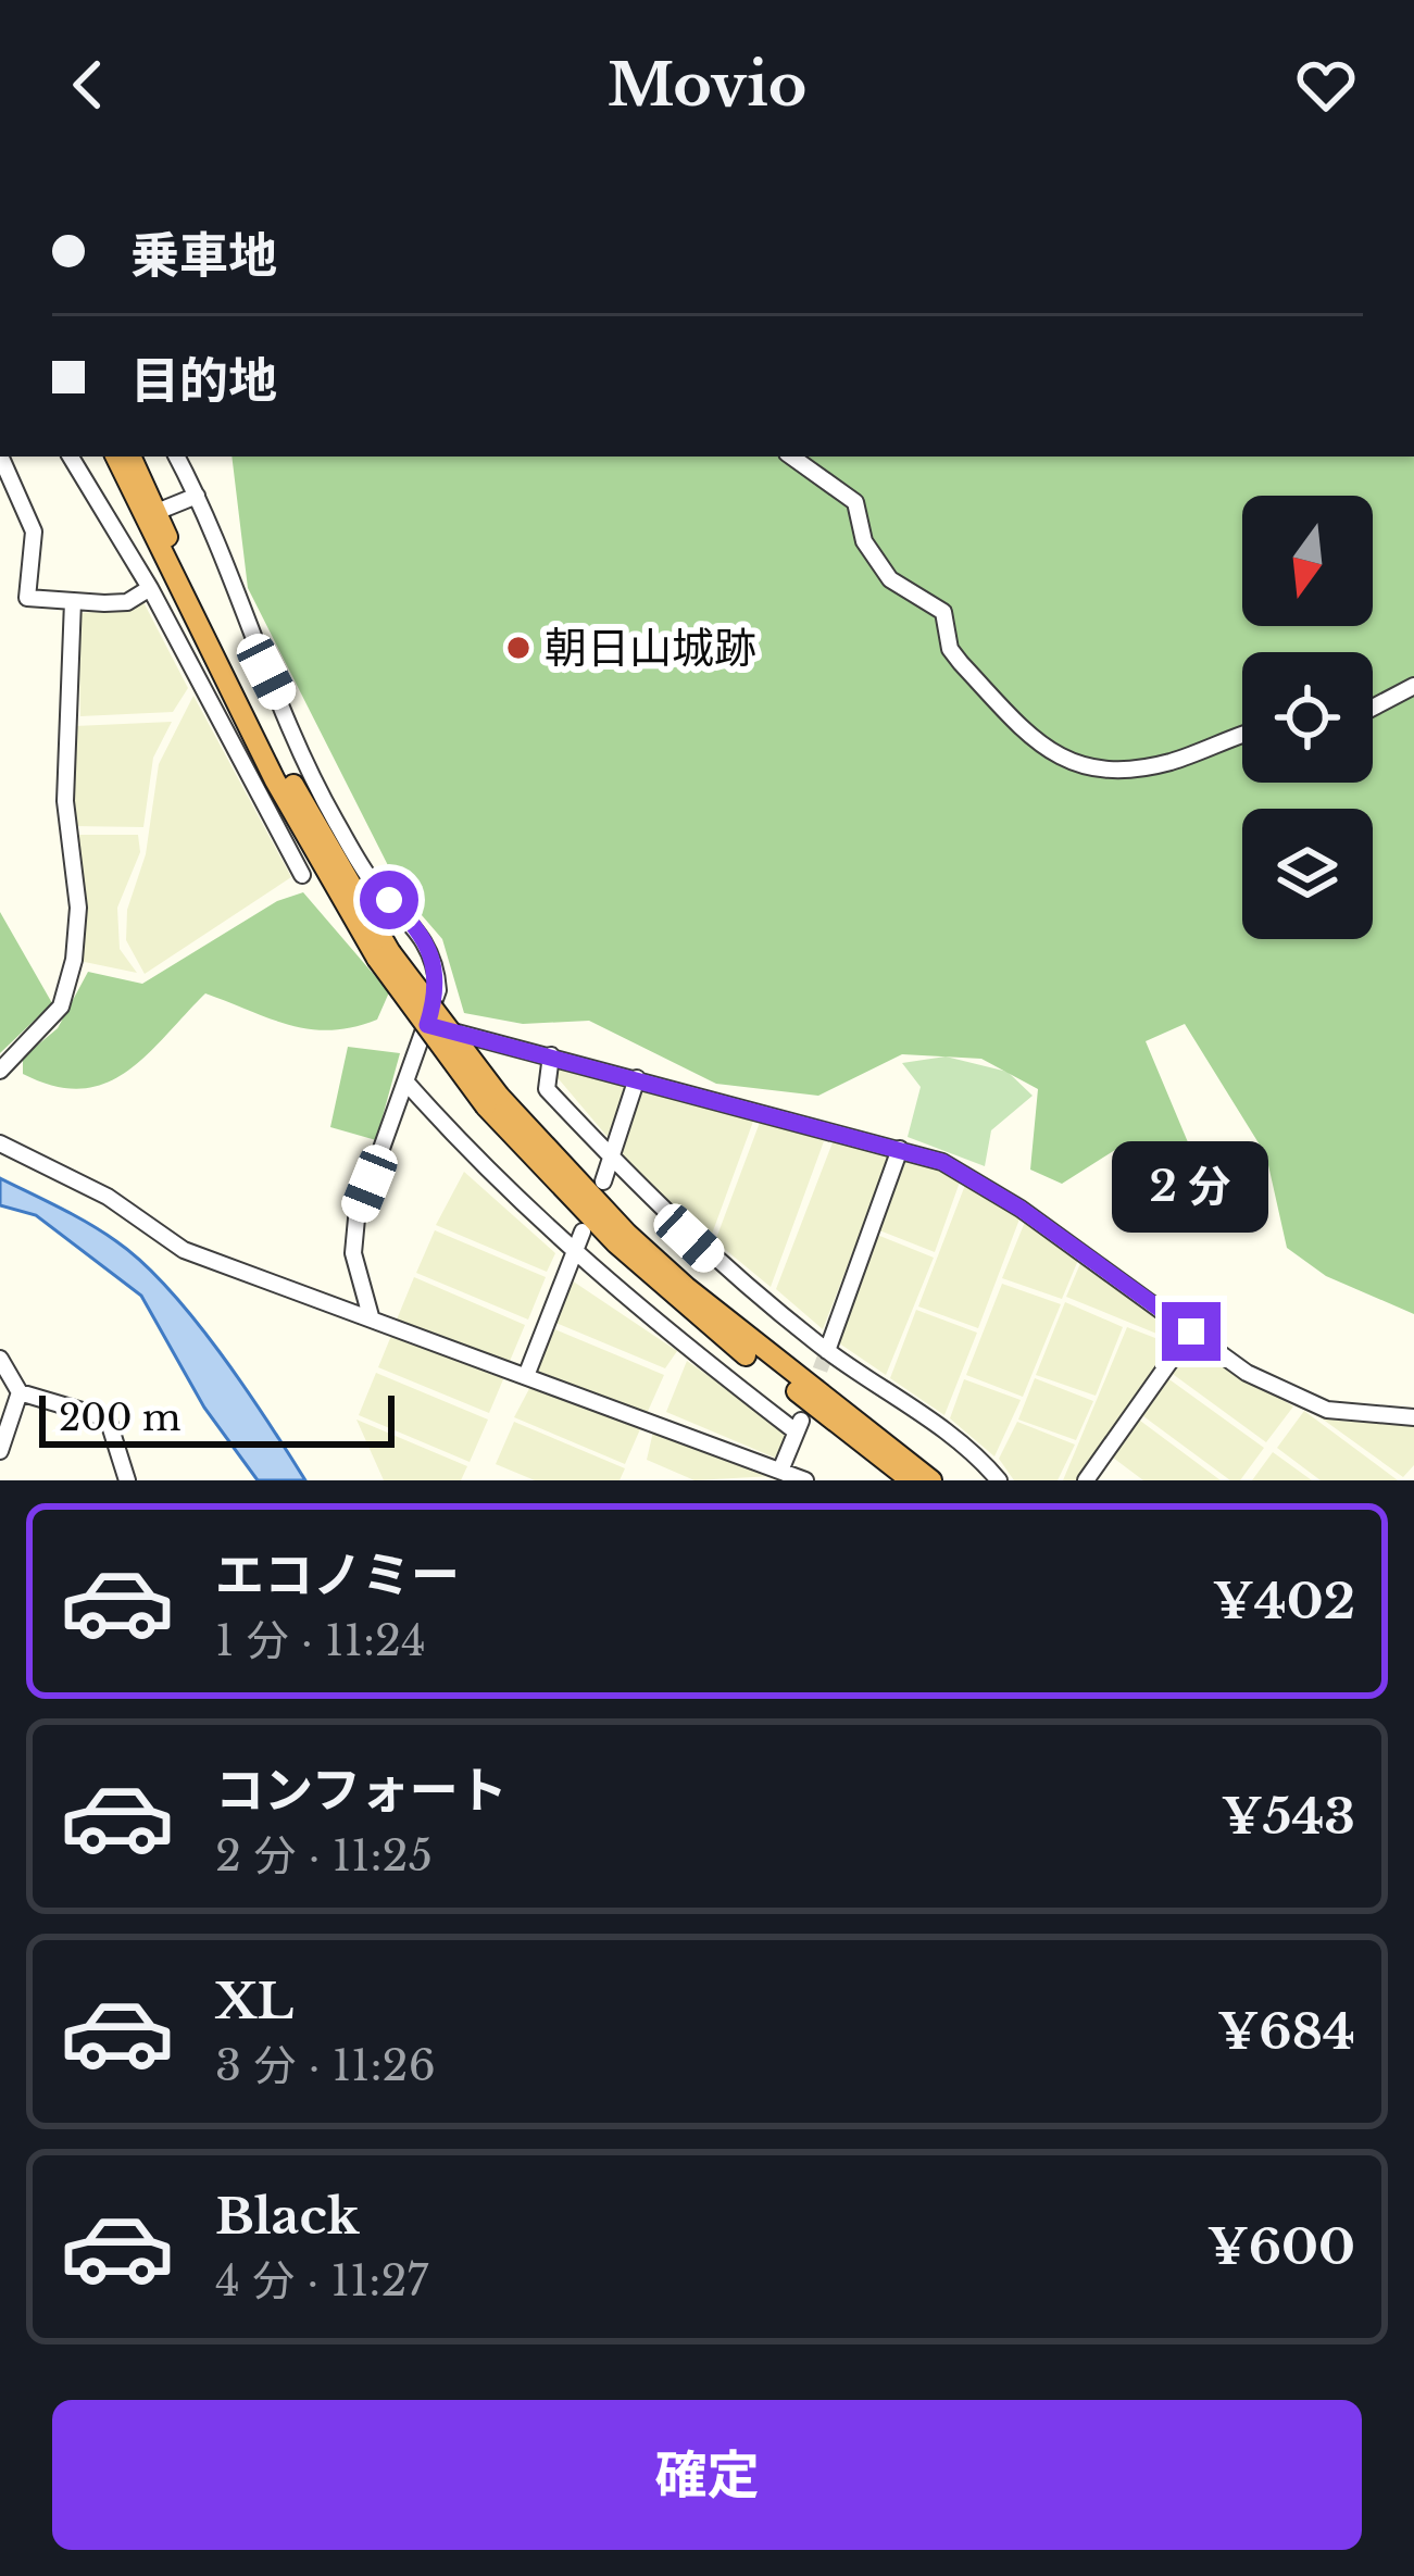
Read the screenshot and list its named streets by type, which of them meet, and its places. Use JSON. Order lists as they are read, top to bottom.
{
  "places": ["朝日山城跡"],
  "scale_bar": "200 m",
  "north": "bottom",
  "page": {
    "header": "Movio",
    "banner": ["乗車地", "目的地"],
    "bubble": "2 分",
    "scale": "200 m",
    "list": [
      {
        "name": "エコノミー",
        "note": "1 分 · 11:24",
        "value": "¥402"
      },
      {
        "name": "コンフォート",
        "note": "2 分 · 11:25",
        "value": "¥543"
      },
      {
        "name": "XL",
        "note": "3 分 · 11:26",
        "value": "¥684"
      },
      {
        "name": "Black",
        "note": "4 分 · 11:27",
        "value": "¥600"
      }
    ],
    "buttons": "確定"
  }
}
